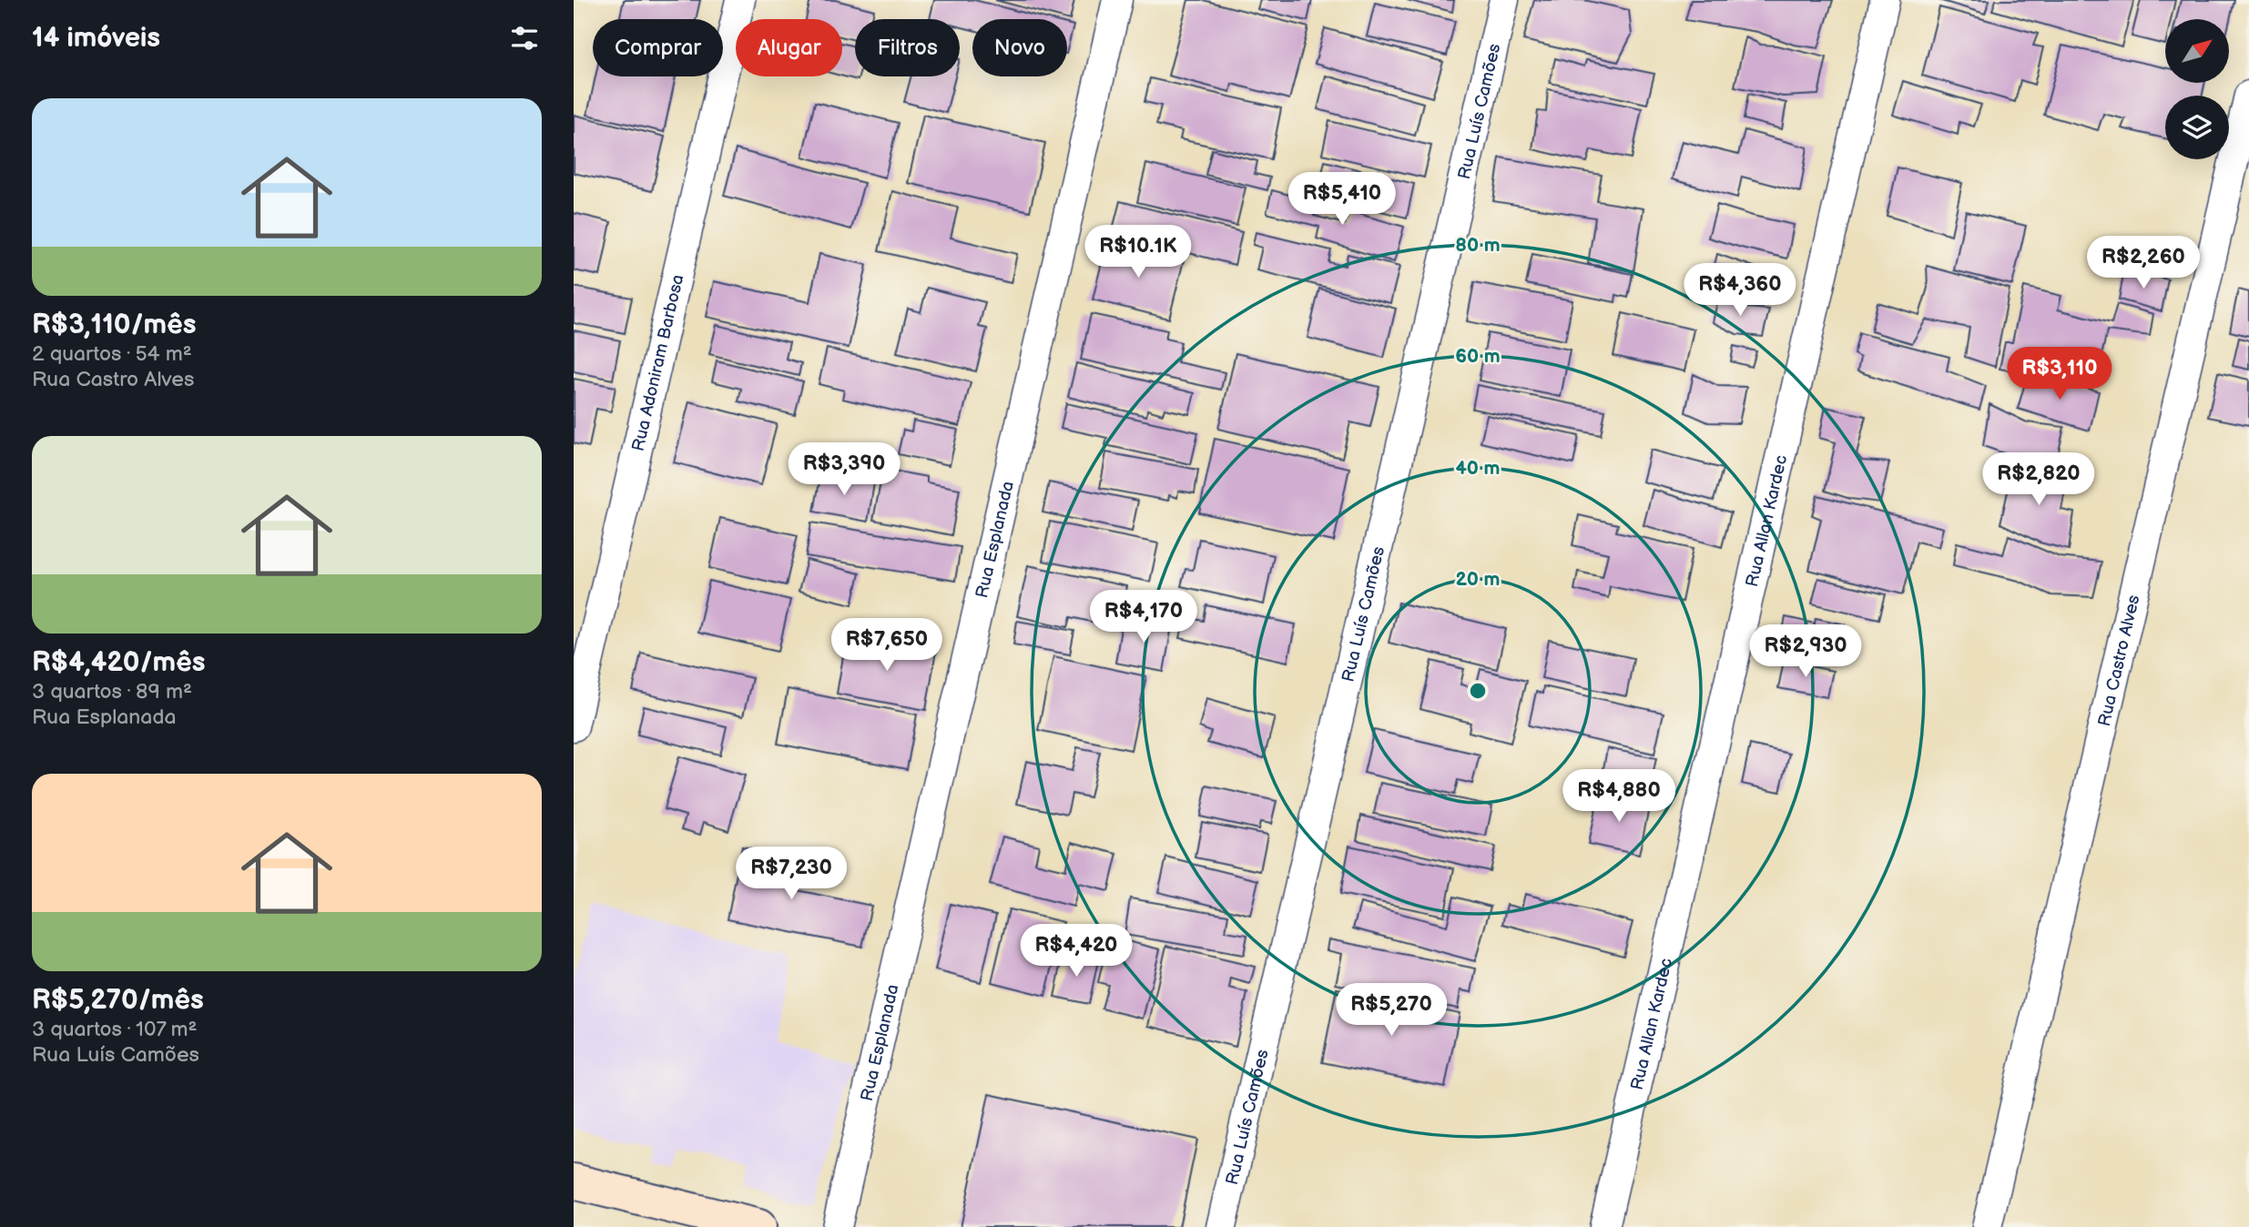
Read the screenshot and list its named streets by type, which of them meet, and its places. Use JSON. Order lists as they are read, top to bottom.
{
  "streets": {
    "street": [
      "Rua Luís Camões",
      "Rua Adoniram Barbosa",
      "Rua Allan Kardec",
      "Rua Esplanada",
      "Rua Castro Alves"
    ]
  },
  "north": "top right",
  "page": {
    "heading": "14 imóveis",
    "chip": [
      "Comprar",
      "Alugar",
      "Filtros",
      "Novo"
    ],
    "list": [
      {
        "name": "R$3,110/mês",
        "note": "2 quartos · 54 m² · Rua Castro Alves"
      },
      {
        "name": "R$4,420/mês",
        "note": "3 quartos · 89 m² · Rua Esplanada"
      },
      {
        "name": "R$5,270/mês",
        "note": "3 quartos · 107 m² · Rua Luís Camões"
      }
    ],
    "price": [
      "R$5,410",
      "R$10.1K",
      "R$2,260",
      "R$4,360",
      "R$3,110",
      "R$3,390",
      "R$2,820",
      "R$4,170",
      "R$7,650",
      "R$2,930",
      "R$4,880",
      "R$7,230",
      "R$4,420",
      "R$5,270"
    ]
  },
  "rings": [
    "80 m",
    "60 m",
    "40 m",
    "20 m"
  ]
}
